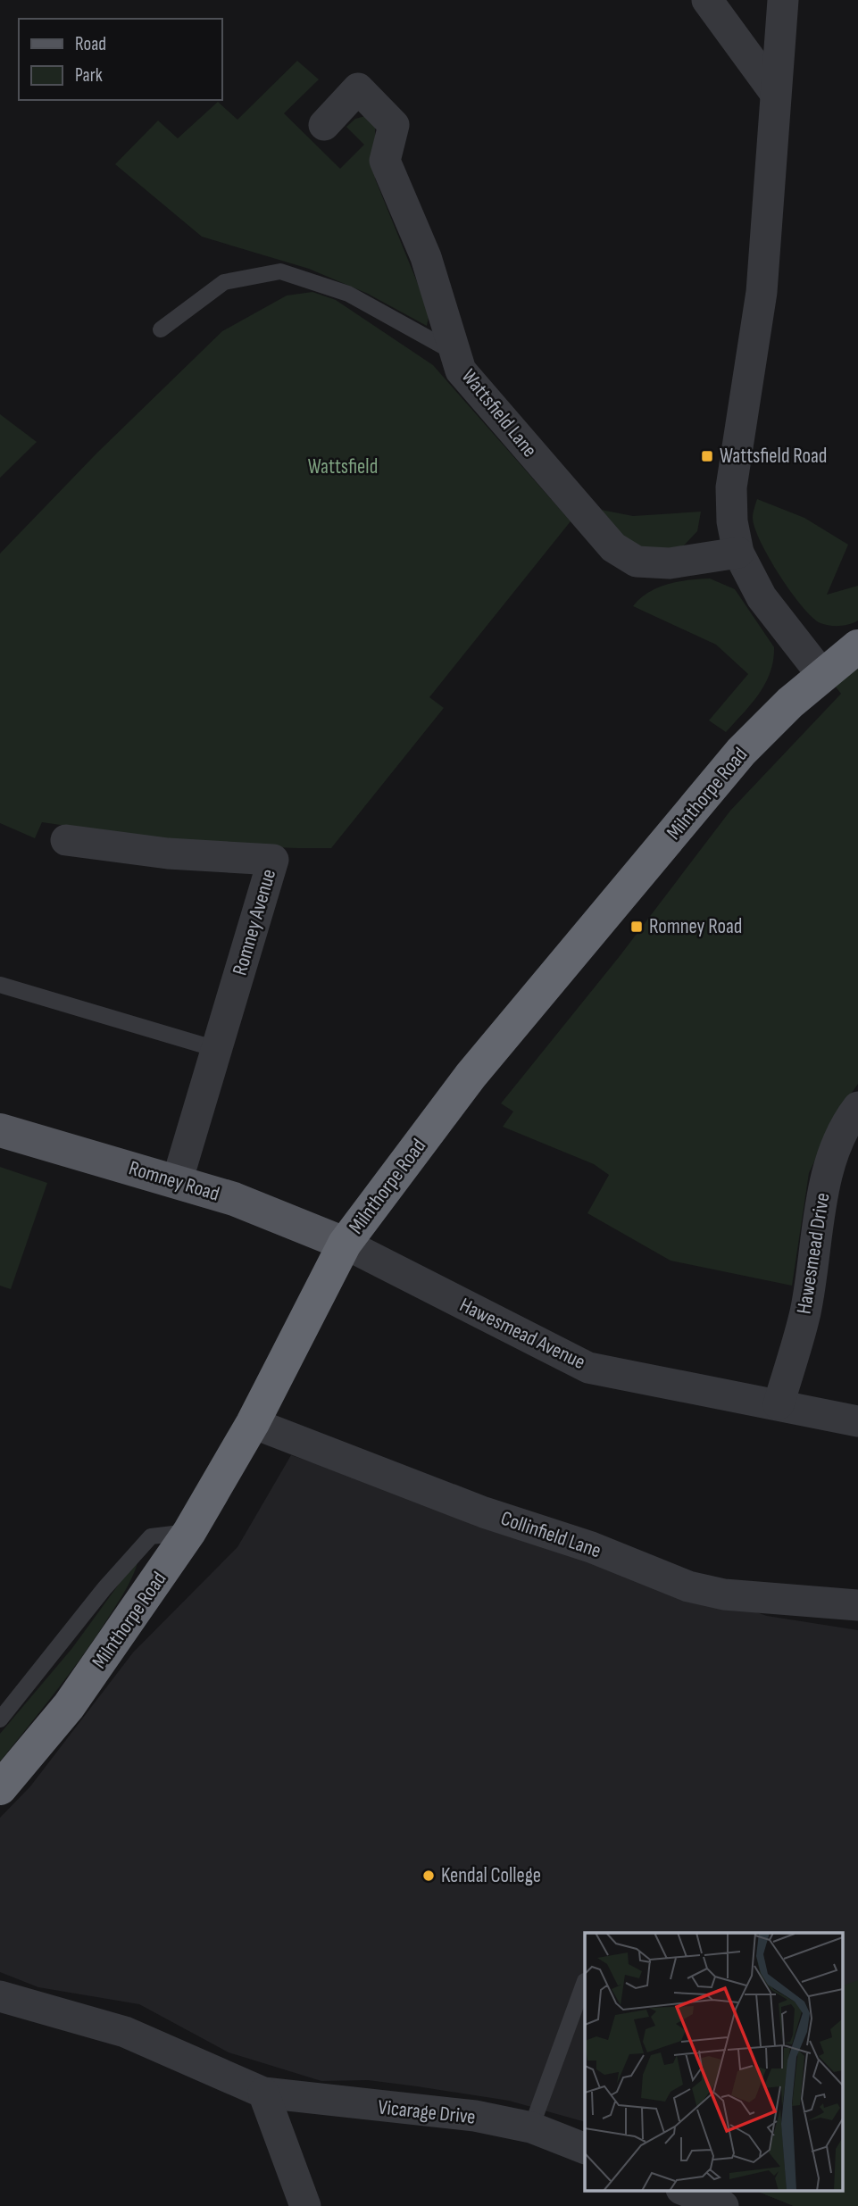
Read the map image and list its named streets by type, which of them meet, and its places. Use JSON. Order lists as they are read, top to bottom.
{
  "streets": {
    "highway": ["Milnthorpe Road"],
    "main road": ["Romney Road"],
    "street": [
      "Wattsfield Lane",
      "Romney Avenue",
      "Hawesmead Drive",
      "Hawesmead Avenue",
      "Collinfield Lane",
      "Vicarage Drive"
    ]
  },
  "crossings": [
    ["Milnthorpe Road", "Romney Road"],
    ["Milnthorpe Road", "Hawesmead Avenue"],
    ["Milnthorpe Road", "Collinfield Lane"],
    ["Romney Avenue", "Romney Road"],
    ["Romney Road", "Hawesmead Avenue"],
    ["Hawesmead Drive", "Hawesmead Avenue"]
  ],
  "parks": ["Wattsfield"],
  "places": {
    "transit": ["Wattsfield Road", "Romney Road"],
    "other": ["Kendal College"]
  },
  "legend": ["Road", "Park"]
}
